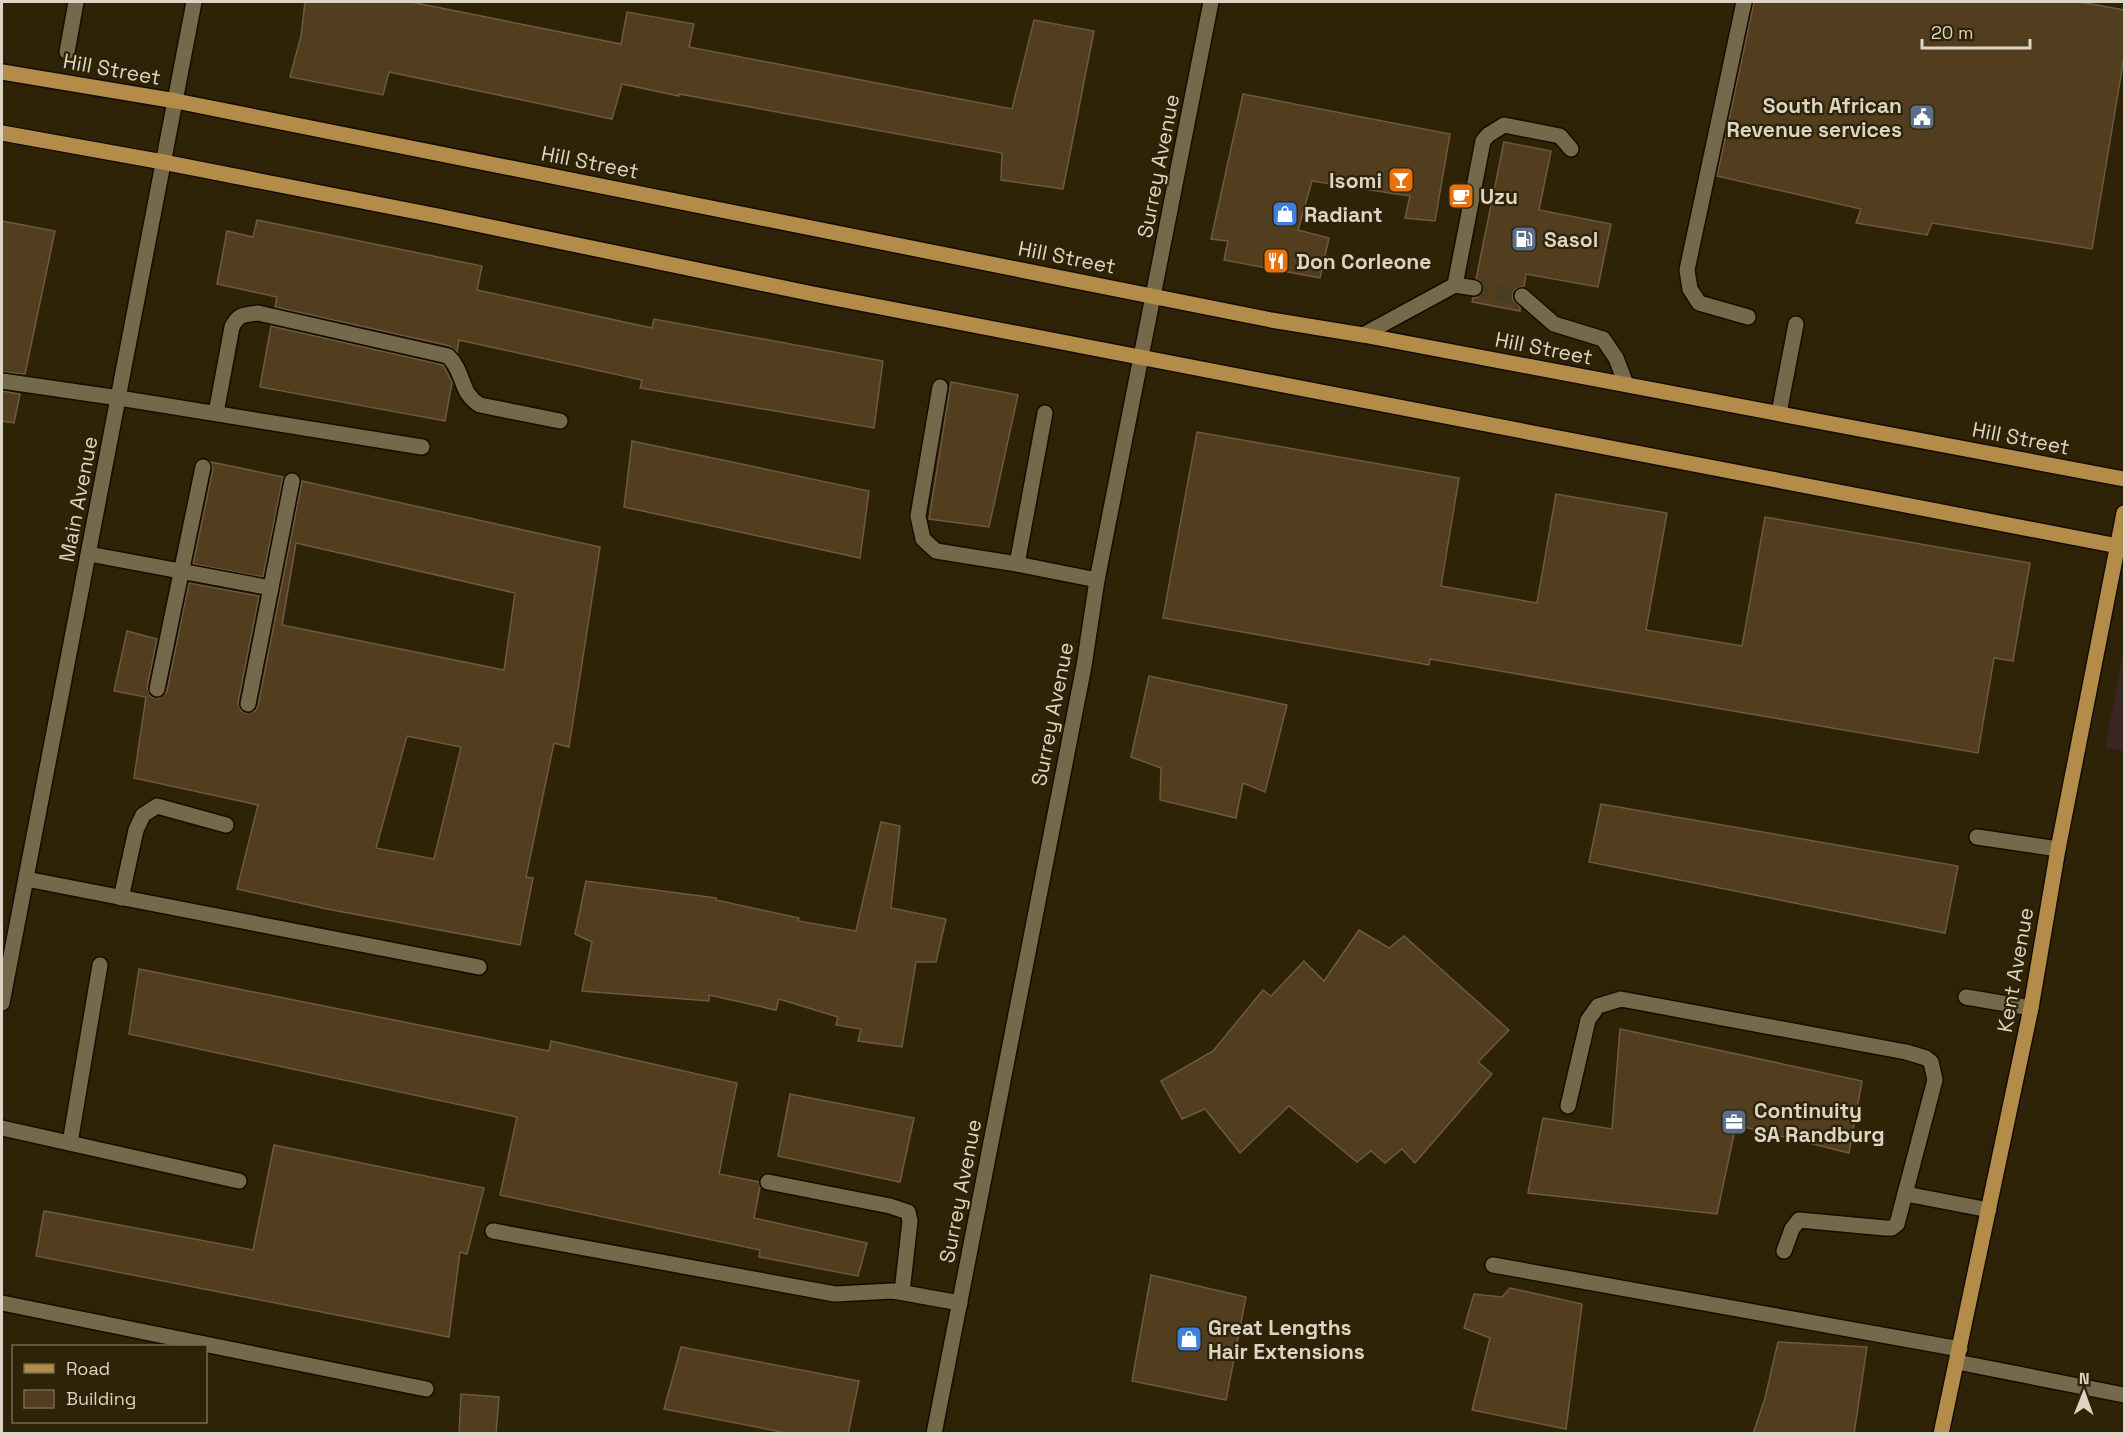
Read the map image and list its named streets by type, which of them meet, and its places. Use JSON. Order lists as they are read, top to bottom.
{
  "streets": {
    "main road": ["Hill Street", "Kent Avenue"],
    "street": ["Surrey Avenue", "Main Avenue"]
  },
  "crossings": [
    ["Hill Street", "Surrey Avenue"],
    ["Hill Street", "Main Avenue"]
  ],
  "places": {
    "public building": ["South African Revenue services"],
    "bar": ["Isomi"],
    "cafe": ["Uzu"],
    "shop": ["Radiant", "Great Lengths Hair Extensions"],
    "fuel station": ["Sasol"],
    "restaurant": ["Don Corleone"],
    "office": ["Continuity SA Randburg"]
  },
  "legend": ["Road", "Building"],
  "scale_bar": "20 m",
  "north": "top"
}
